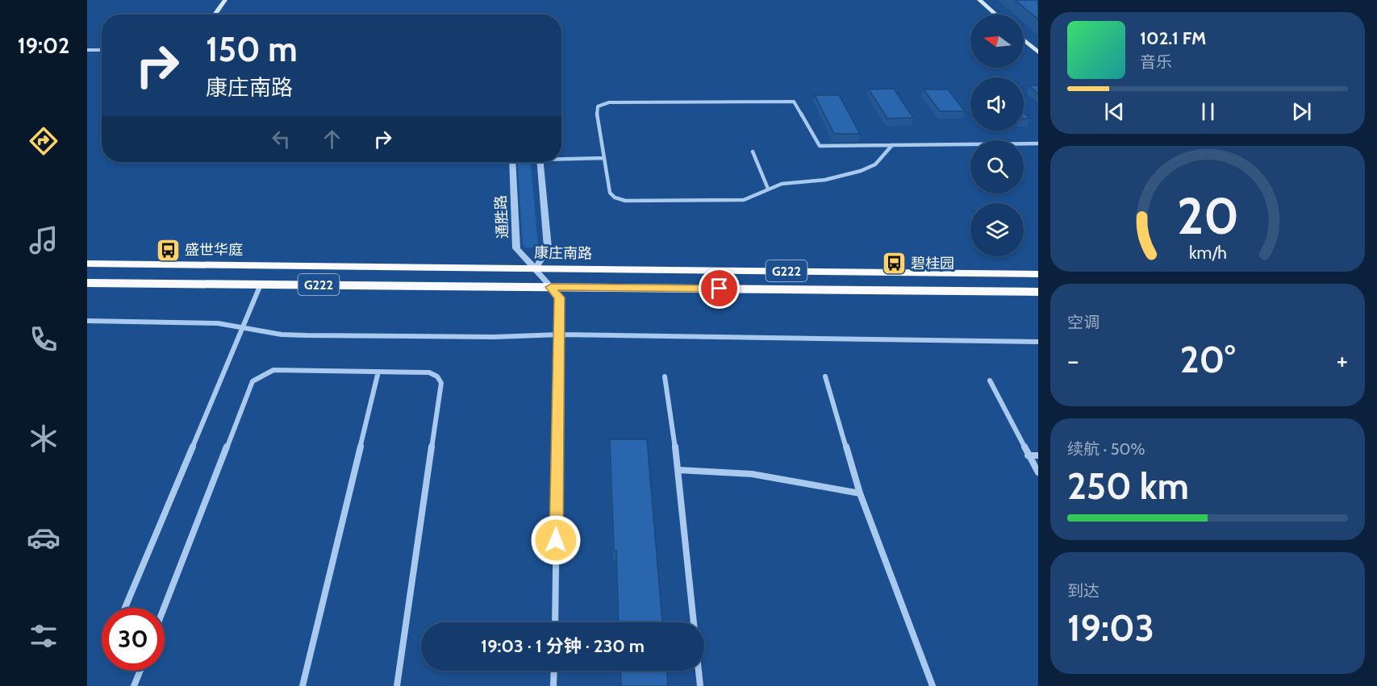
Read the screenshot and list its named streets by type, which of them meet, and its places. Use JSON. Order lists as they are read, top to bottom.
{
  "streets": {
    "highway": ["康庄南路", "G222"],
    "street": ["通胜路"]
  },
  "crossings": [
    ["通胜路", "康庄南路"],
    ["通胜路", "G222"]
  ],
  "places": {
    "bus stop": ["盛世华庭", "碧桂园"]
  },
  "north": "left",
  "page": {
    "tabs": "19:02",
    "turn": ["150 m", "康庄南路"],
    "song": ["102.1 FM", "音乐"],
    "tile": [
      "空调",
      ["续航 · 50%", "250 km"],
      ["到达", "19:03"]
    ],
    "heat": ["−", "20°", "+"],
    "limit": "30",
    "trip": "19:03 · 1 分钟 · 230 m",
    "gauge": ["20", "km/h"]
  }
}
